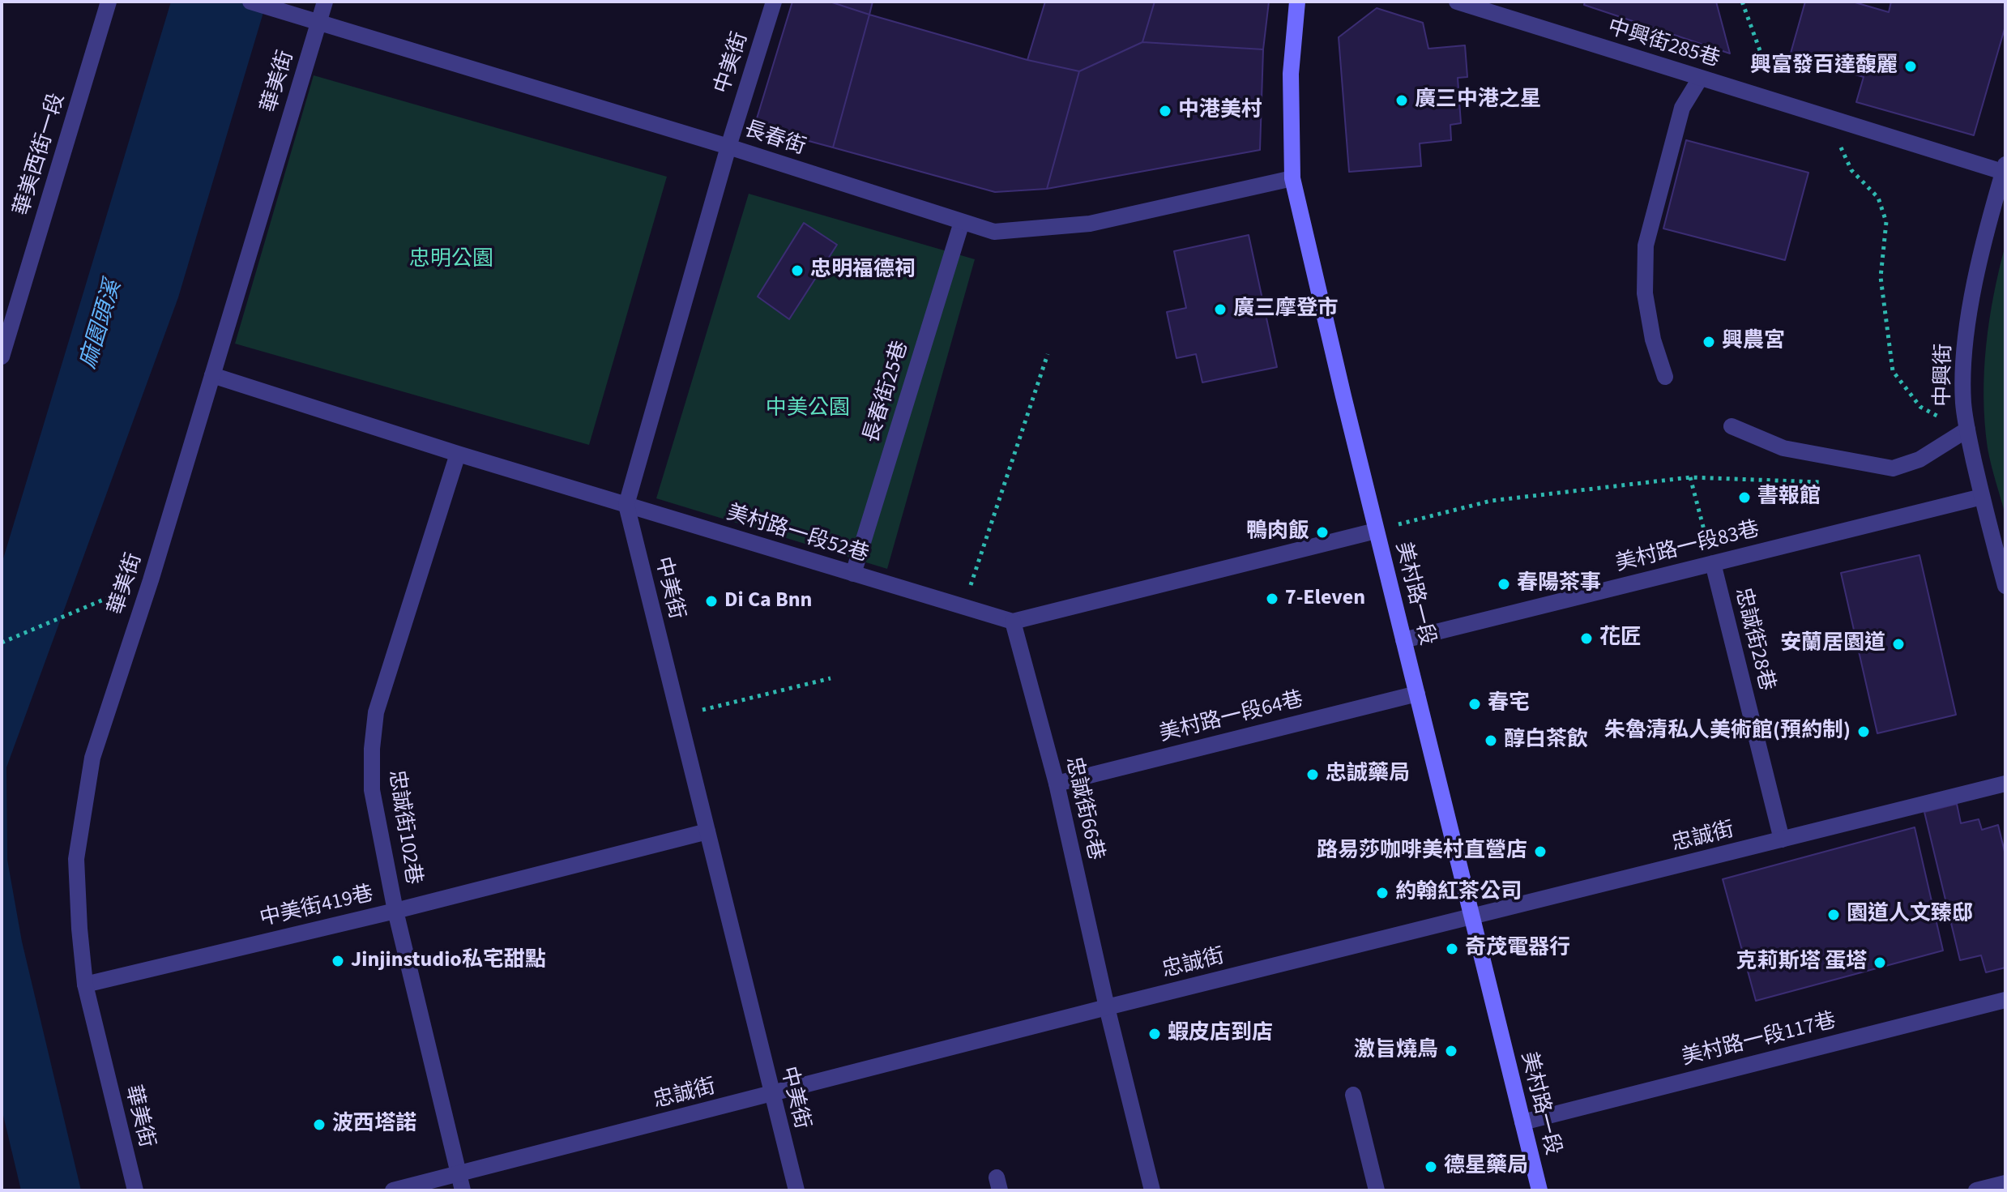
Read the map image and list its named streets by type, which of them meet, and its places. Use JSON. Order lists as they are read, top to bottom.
{
  "streets": {
    "street": [
      "中興街285巷",
      "中美街",
      "華美街",
      "長春街",
      "華美西街一段",
      "中興街",
      "長春街25巷",
      "美村路一段52巷",
      "美村路一段83巷",
      "美村路一段",
      "忠誠街28巷",
      "美村路一段64巷",
      "忠誠街66巷",
      "忠誠街102巷",
      "忠誠街",
      "中美街419巷",
      "美村路一段117巷"
    ]
  },
  "crossings": [
    ["中興街285巷", "中興街"],
    ["中美街", "長春街"],
    ["中美街", "美村路一段52巷"],
    ["中美街", "忠誠街"],
    ["中美街", "中美街419巷"],
    ["華美街", "長春街"],
    ["華美街", "美村路一段52巷"],
    ["華美街", "中美街419巷"],
    ["長春街", "長春街25巷"],
    ["長春街", "美村路一段"],
    ["中興街", "美村路一段83巷"],
    ["長春街25巷", "美村路一段52巷"],
    ["美村路一段52巷", "美村路一段"],
    ["美村路一段52巷", "忠誠街66巷"],
    ["美村路一段52巷", "忠誠街102巷"],
    ["美村路一段83巷", "美村路一段"],
    ["美村路一段83巷", "忠誠街28巷"],
    ["美村路一段", "美村路一段64巷"],
    ["美村路一段", "忠誠街"],
    ["美村路一段", "美村路一段117巷"],
    ["忠誠街28巷", "忠誠街"],
    ["美村路一段64巷", "忠誠街66巷"],
    ["忠誠街66巷", "忠誠街"],
    ["忠誠街102巷", "忠誠街"],
    ["忠誠街102巷", "中美街419巷"]
  ],
  "water": ["麻園頭溪"],
  "parks": ["忠明公園", "中美公園"],
  "places": [
    "興富發百達馥麗",
    "廣三中港之星",
    "中港美村",
    "忠明福德祠",
    "廣三摩登市",
    "興農宮",
    "書報館",
    "鴨肉飯",
    "春陽茶事",
    "7-Eleven",
    "Di Ca Bnn",
    "花匠",
    "安蘭居園道",
    "春宅",
    "朱魯清私人美術館(預約制)",
    "醇白茶飲",
    "忠誠藥局",
    "路易莎咖啡美村直營店",
    "約翰紅茶公司",
    "園道人文臻邸",
    "奇茂電器行",
    "Jinjinstudio私宅甜點",
    "克莉斯塔 蛋塔",
    "蝦皮店到店",
    "激旨燒鳥",
    "波西塔諾",
    "德星藥局"
  ]
}
